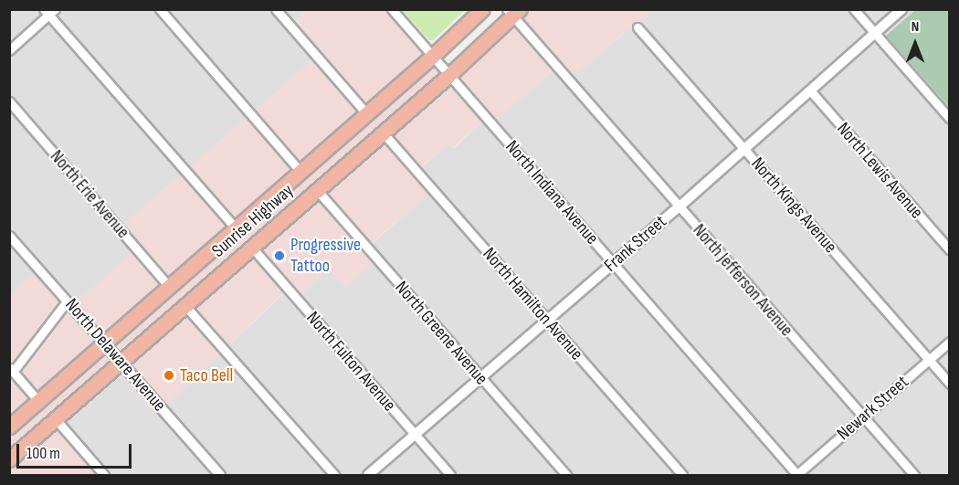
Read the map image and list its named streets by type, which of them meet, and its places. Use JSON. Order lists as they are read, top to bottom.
{
  "streets": {
    "highway": ["Sunrise Highway"],
    "street": [
      "North Lewis Avenue",
      "North Indiana Avenue",
      "North Erie Avenue",
      "North Kings Avenue",
      "Frank Street",
      "North Jefferson Avenue",
      "North Hamilton Avenue",
      "North Greene Avenue",
      "North Delaware Avenue",
      "North Fulton Avenue",
      "Newark Street"
    ]
  },
  "crossings": [
    ["North Lewis Avenue", "Frank Street"],
    ["North Indiana Avenue", "Sunrise Highway"],
    ["North Indiana Avenue", "Frank Street"],
    ["North Indiana Avenue", "Newark Street"],
    ["North Erie Avenue", "Sunrise Highway"],
    ["North Kings Avenue", "Frank Street"],
    ["North Kings Avenue", "Newark Street"],
    ["Sunrise Highway", "North Jefferson Avenue"],
    ["Sunrise Highway", "North Hamilton Avenue"],
    ["Sunrise Highway", "North Greene Avenue"],
    ["Sunrise Highway", "North Delaware Avenue"],
    ["Sunrise Highway", "North Fulton Avenue"],
    ["Frank Street", "North Jefferson Avenue"],
    ["Frank Street", "North Hamilton Avenue"],
    ["Frank Street", "North Greene Avenue"],
    ["Frank Street", "North Fulton Avenue"],
    ["North Jefferson Avenue", "Newark Street"]
  ],
  "places": ["Progressive Tattoo", "Taco Bell"],
  "scale_bar": "100 m",
  "north": "top"
}
